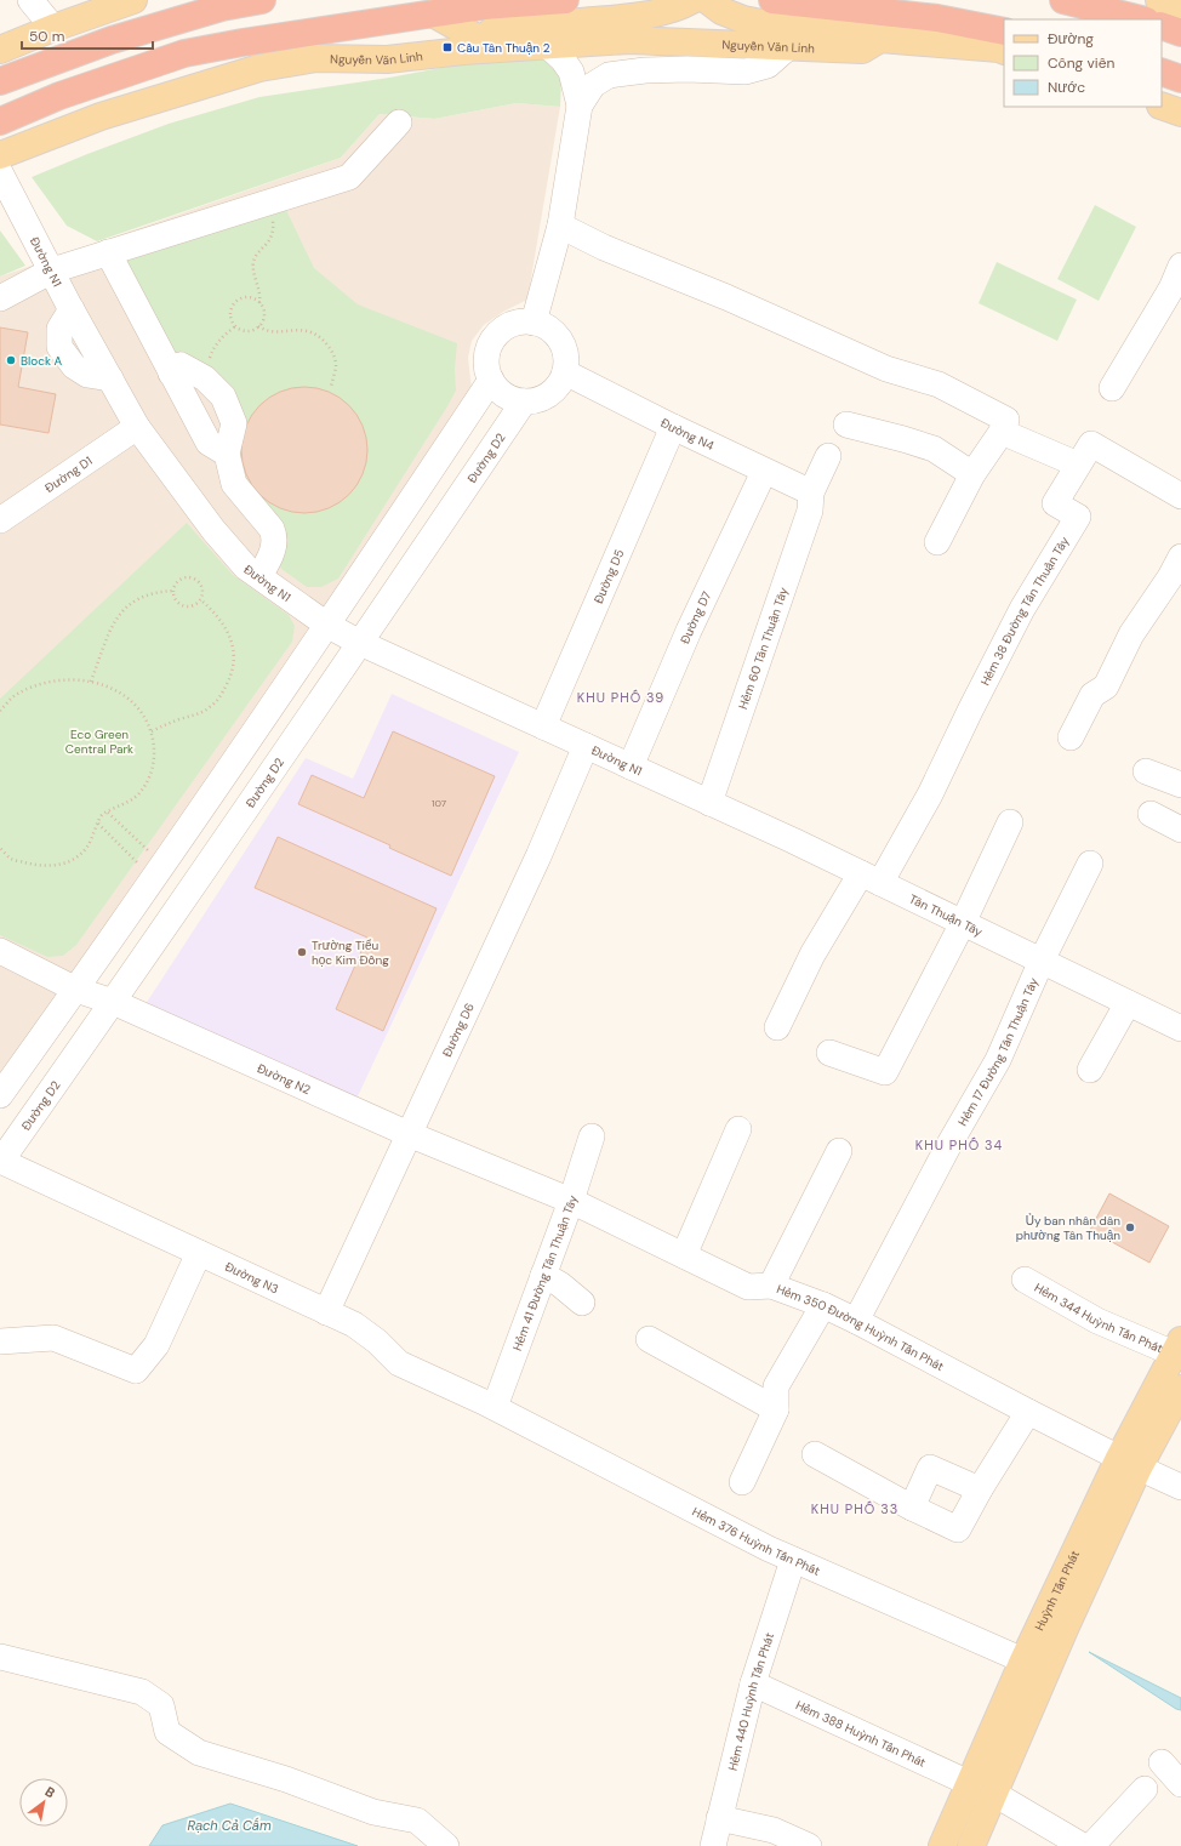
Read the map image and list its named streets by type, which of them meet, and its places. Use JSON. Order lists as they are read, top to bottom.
{
  "streets": {
    "highway": ["Nguyễn Văn Linh"],
    "main road": ["Huỳnh Tấn Phát"],
    "street": [
      "Đường N1",
      "Đường N4",
      "Đường D2",
      "Đường D1",
      "Đường D5",
      "Hẻm 38 Đường Tân Thuận Tây",
      "Đường D7",
      "Hẻm 60 Tân Thuận Tây",
      "Tân Thuận Tây",
      "Đường D6",
      "Hẻm 17 Đường Tân Thuận Tây",
      "Đường N2",
      "Hẻm 41 Đường Tân Thuận Tây",
      "Đường N3",
      "Hẻm 344 Huỳnh Tấn Phát",
      "Hẻm 350 Đường Huỳnh Tấn Phát",
      "Hẻm 376 Huỳnh Tấn Phát",
      "Hẻm 440 Huỳnh Tấn Phát",
      "Hẻm 388 Huỳnh Tấn Phát"
    ]
  },
  "crossings": [
    ["Đường N1", "Đường D2"],
    ["Đường N1", "Đường D1"],
    ["Đường N1", "Đường D5"],
    ["Đường N1", "Đường D7"],
    ["Đường N1", "Hẻm 60 Tân Thuận Tây"],
    ["Đường N1", "Tân Thuận Tây"],
    ["Đường N1", "Đường D6"],
    ["Đường N4", "Đường D2"],
    ["Đường N4", "Đường D5"],
    ["Đường N4", "Đường D7"],
    ["Đường N4", "Hẻm 60 Tân Thuận Tây"],
    ["Đường D2", "Đường N2"],
    ["Đường D2", "Đường N3"],
    ["Hẻm 38 Đường Tân Thuận Tây", "Tân Thuận Tây"],
    ["Hẻm 60 Tân Thuận Tây", "Tân Thuận Tây"],
    ["Tân Thuận Tây", "Hẻm 17 Đường Tân Thuận Tây"],
    ["Đường D6", "Đường N2"],
    ["Đường D6", "Đường N3"],
    ["Hẻm 17 Đường Tân Thuận Tây", "Hẻm 350 Đường Huỳnh Tấn Phát"],
    ["Đường N2", "Hẻm 41 Đường Tân Thuận Tây"],
    ["Đường N2", "Hẻm 350 Đường Huỳnh Tấn Phát"],
    ["Hẻm 41 Đường Tân Thuận Tây", "Đường N3"],
    ["Hẻm 41 Đường Tân Thuận Tây", "Hẻm 350 Đường Huỳnh Tấn Phát"],
    ["Hẻm 41 Đường Tân Thuận Tây", "Hẻm 376 Huỳnh Tấn Phát"],
    ["Đường N3", "Hẻm 376 Huỳnh Tấn Phát"],
    ["Hẻm 344 Huỳnh Tấn Phát", "Huỳnh Tấn Phát"],
    ["Hẻm 350 Đường Huỳnh Tấn Phát", "Huỳnh Tấn Phát"],
    ["Hẻm 376 Huỳnh Tấn Phát", "Huỳnh Tấn Phát"],
    ["Hẻm 376 Huỳnh Tấn Phát", "Hẻm 440 Huỳnh Tấn Phát"],
    ["Huỳnh Tấn Phát", "Hẻm 388 Huỳnh Tấn Phát"],
    ["Hẻm 440 Huỳnh Tấn Phát", "Hẻm 388 Huỳnh Tấn Phát"]
  ],
  "districts": ["KHU PHỐ 39", "KHU PHỐ 34", "KHU PHỐ 33"],
  "water": ["Rạch Cả Cấm"],
  "parks": ["Eco Green Central Park"],
  "places": {
    "transit": ["Cầu Tân Thuận 2"],
    "other": ["Block A", "Trường Tiểu học Kim Đồng", "Ủy ban nhân dân phường Tân Thuận"]
  },
  "house_numbers": ["107"],
  "legend": ["Đường", "Công viên", "Nước"],
  "scale_bar": "50 m",
  "north": "top right"
}
